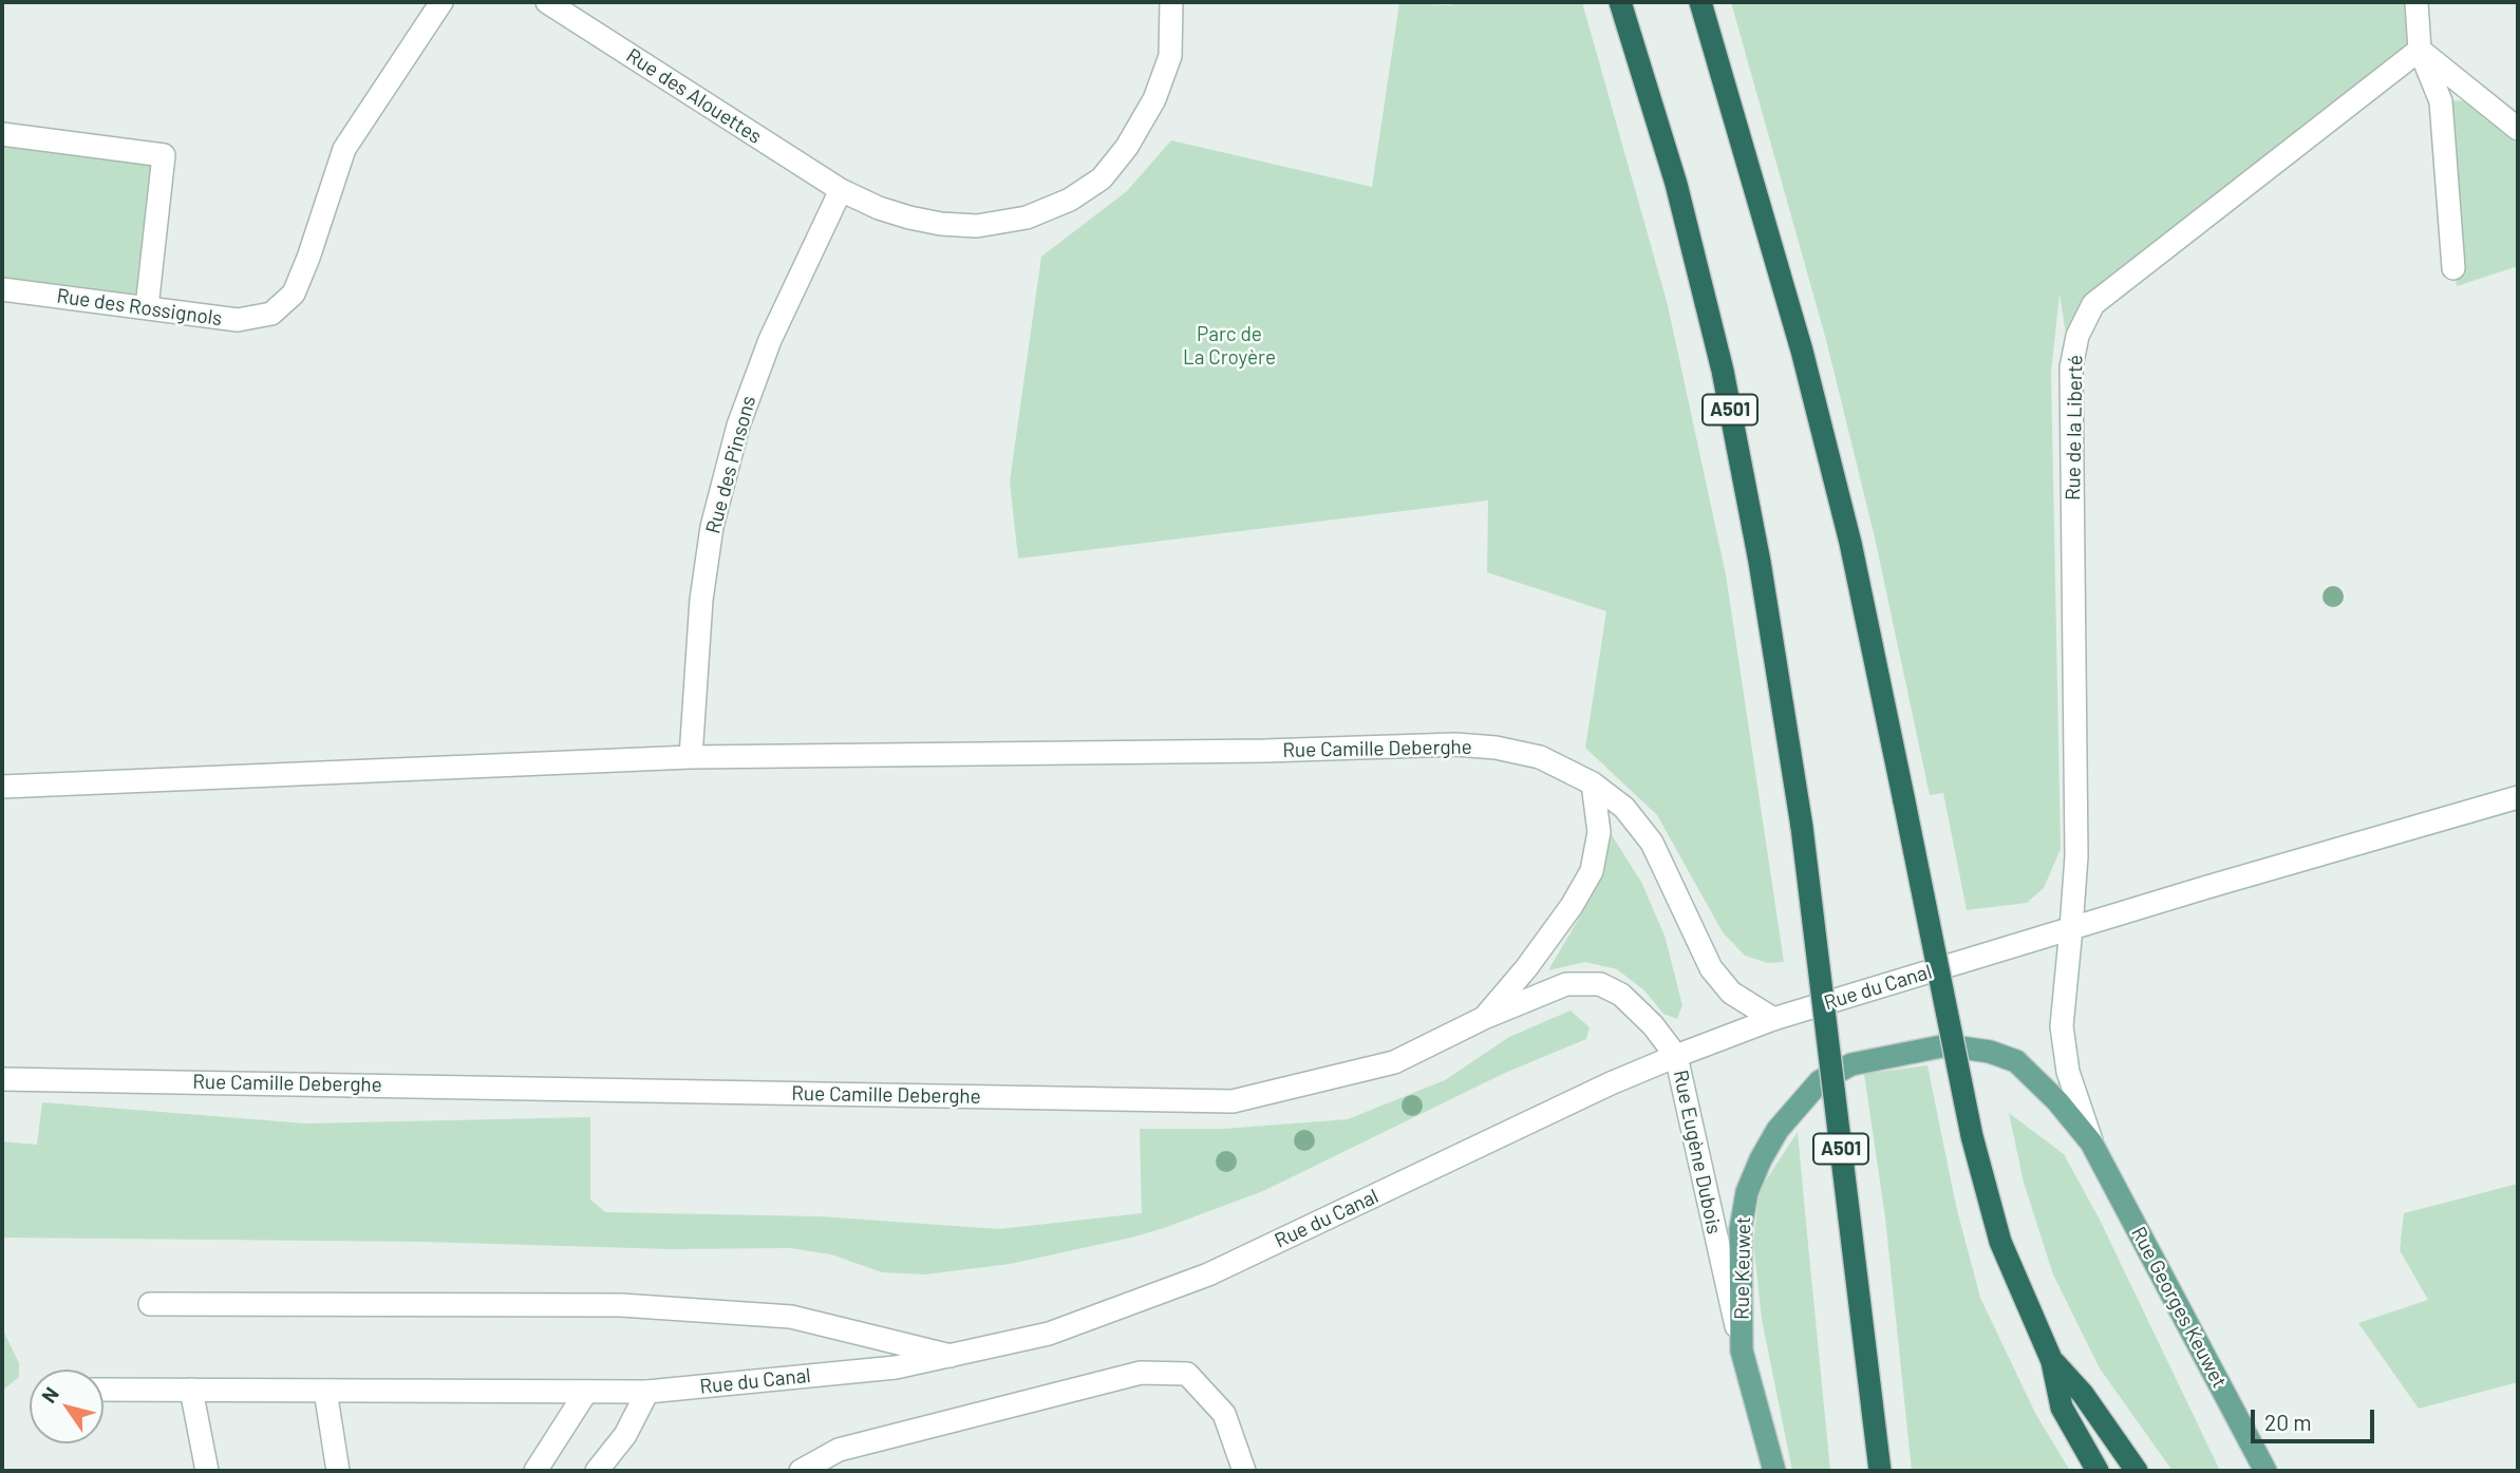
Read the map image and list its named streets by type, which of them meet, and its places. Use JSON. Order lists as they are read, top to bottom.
{
  "streets": {
    "highway": ["A501"],
    "main road": ["Rue Eugène Dubois", "Rue Keuwet", "Rue Georges Keuwet"],
    "street": [
      "Rue des Alouettes",
      "Rue des Rossignols",
      "Rue de la Liberté",
      "Rue des Pinsons",
      "Rue Camille Deberghe",
      "Rue du Canal"
    ]
  },
  "crossings": [
    ["Rue des Alouettes", "Rue des Pinsons"],
    ["Rue de la Liberté", "Rue du Canal"],
    ["Rue de la Liberté", "Rue Keuwet"],
    ["Rue de la Liberté", "Rue Georges Keuwet"],
    ["Rue des Pinsons", "Rue Camille Deberghe"],
    ["Rue Camille Deberghe", "Rue du Canal"],
    ["Rue Camille Deberghe", "Rue Eugène Dubois"],
    ["Rue du Canal", "Rue Eugène Dubois"],
    ["Rue Eugène Dubois", "Rue Keuwet"],
    ["Rue Keuwet", "Rue Georges Keuwet"]
  ],
  "parks": ["Parc de La Croyère"],
  "scale_bar": "20 m",
  "north": "top left"
}
